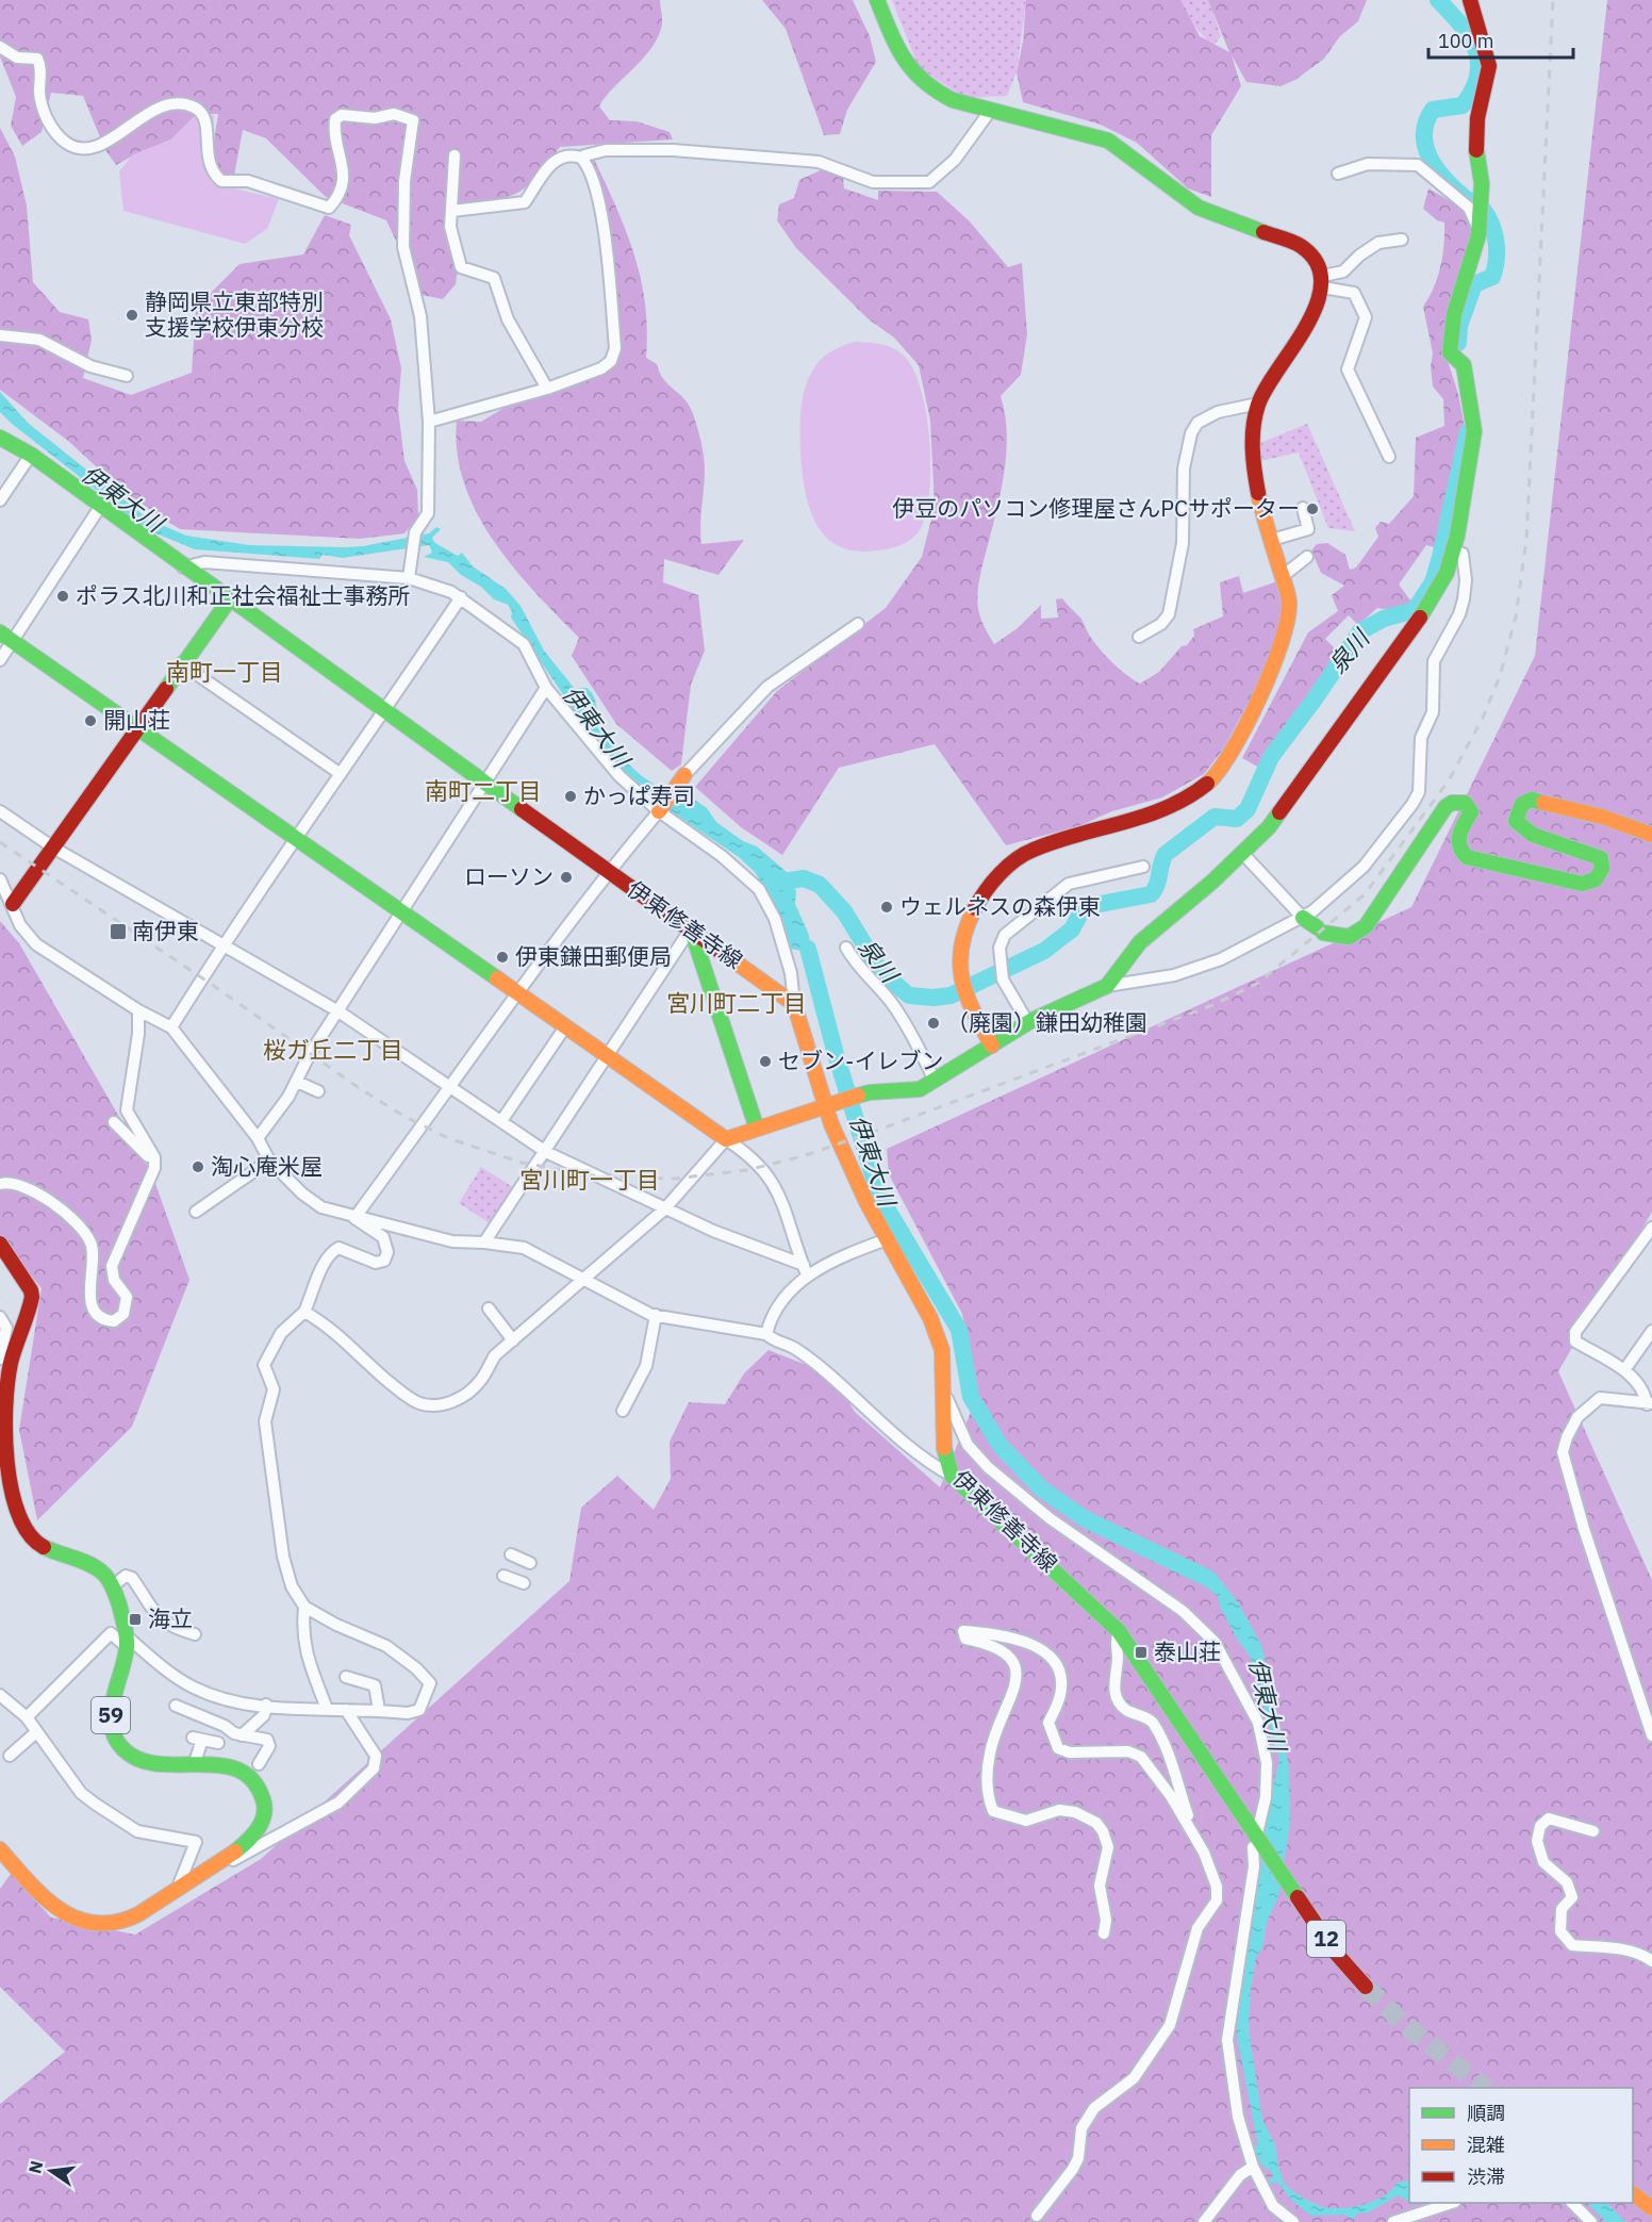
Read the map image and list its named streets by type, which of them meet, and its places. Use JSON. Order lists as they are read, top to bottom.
{
  "streets": {
    "street": ["伊東修善寺線", "59", "12"]
  },
  "districts": [
    "南町一丁目",
    "南町二丁目",
    "宮川町二丁目",
    "桜ガ丘二丁目",
    "宮川町一丁目"
  ],
  "water": ["伊東大川", "泉川"],
  "places": {
    "other": [
      "静岡県立東部特別 支援学校伊東分校",
      "伊豆のパソコン修理屋さんPCサポーター",
      "ポラス北川和正社会福祉士事務所",
      "開山荘",
      "かっぱ寿司",
      "ローソン",
      "ウェルネスの森伊東",
      "伊東鎌田郵便局",
      "（廃園）鎌田幼稚園",
      "セブン-イレブン",
      "淘心庵米屋"
    ],
    "transit": ["南伊東", "海立", "泰山荘"]
  },
  "legend": ["順調", "混雑", "渋滞"],
  "scale_bar": "100 m",
  "north": "left"
}
